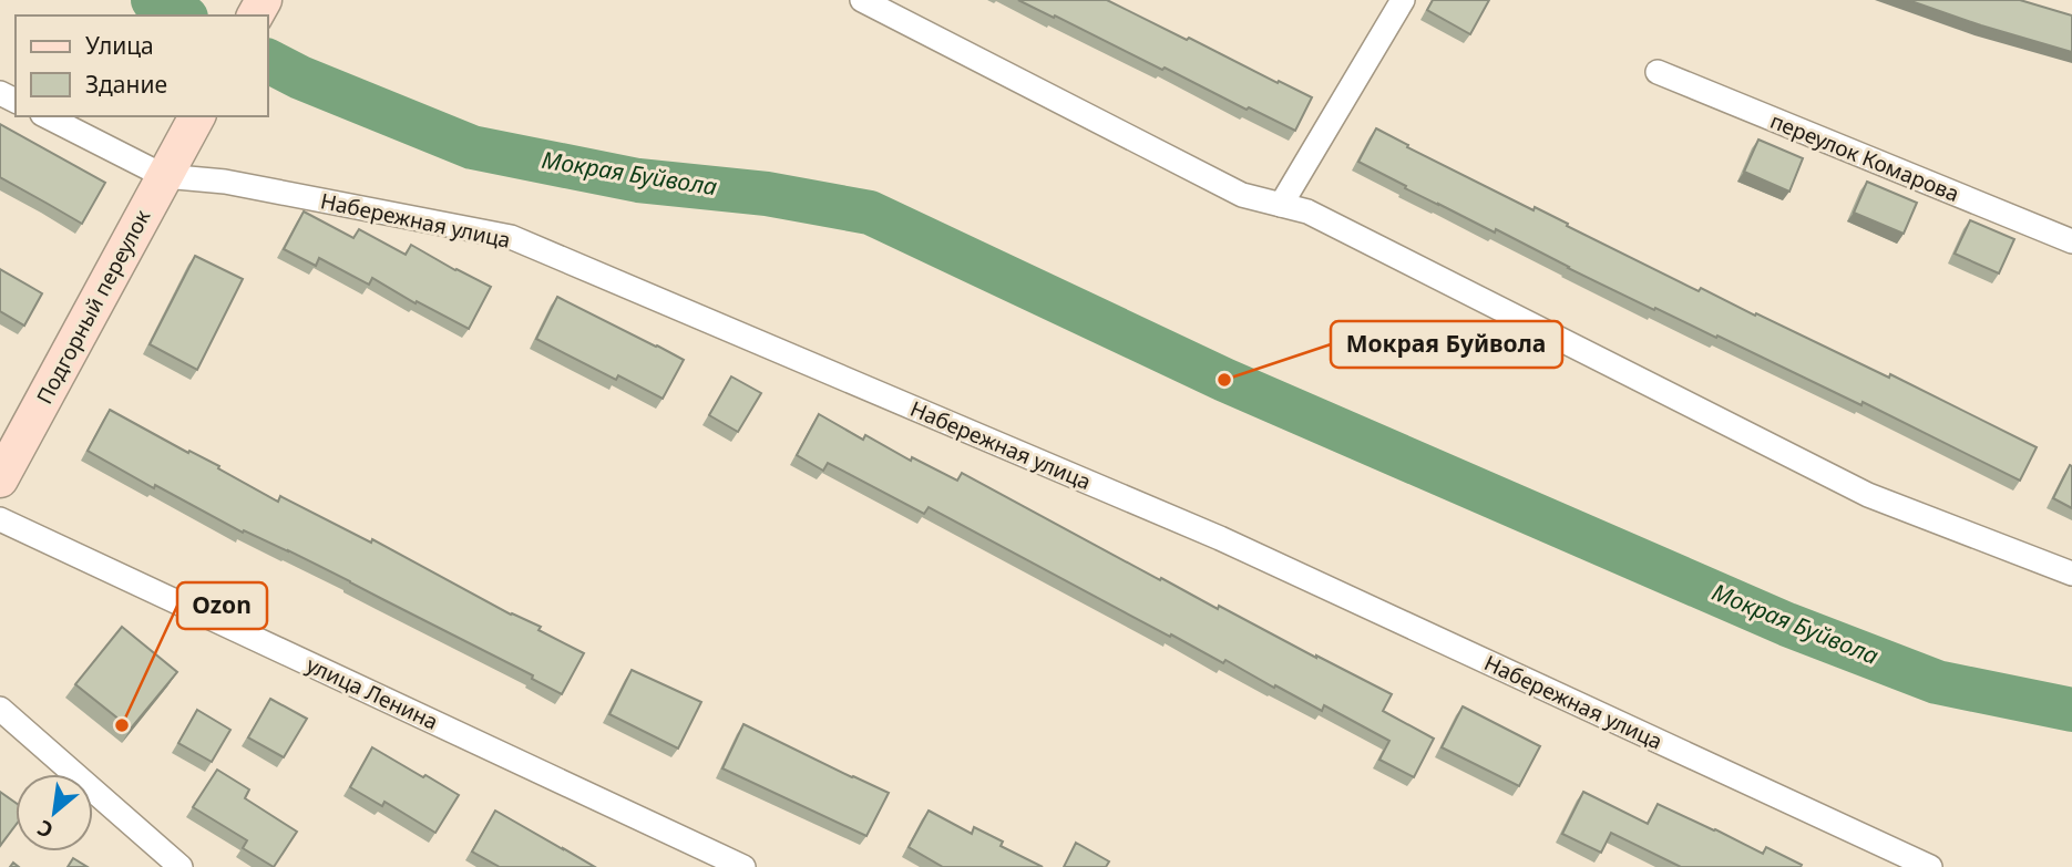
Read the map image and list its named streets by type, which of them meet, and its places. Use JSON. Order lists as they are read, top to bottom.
{
  "streets": {
    "main road": ["Подгорный переулок"],
    "street": ["переулок Комарова", "Набережная улица", "улица Ленина"]
  },
  "crossings": [
    ["Набережная улица", "Подгорный переулок"]
  ],
  "water": ["Мокрая Буйвола"],
  "places": ["Мокрая Буйвола", "Ozon"],
  "legend": ["Улица", "Здание"],
  "north": "bottom left"
}
